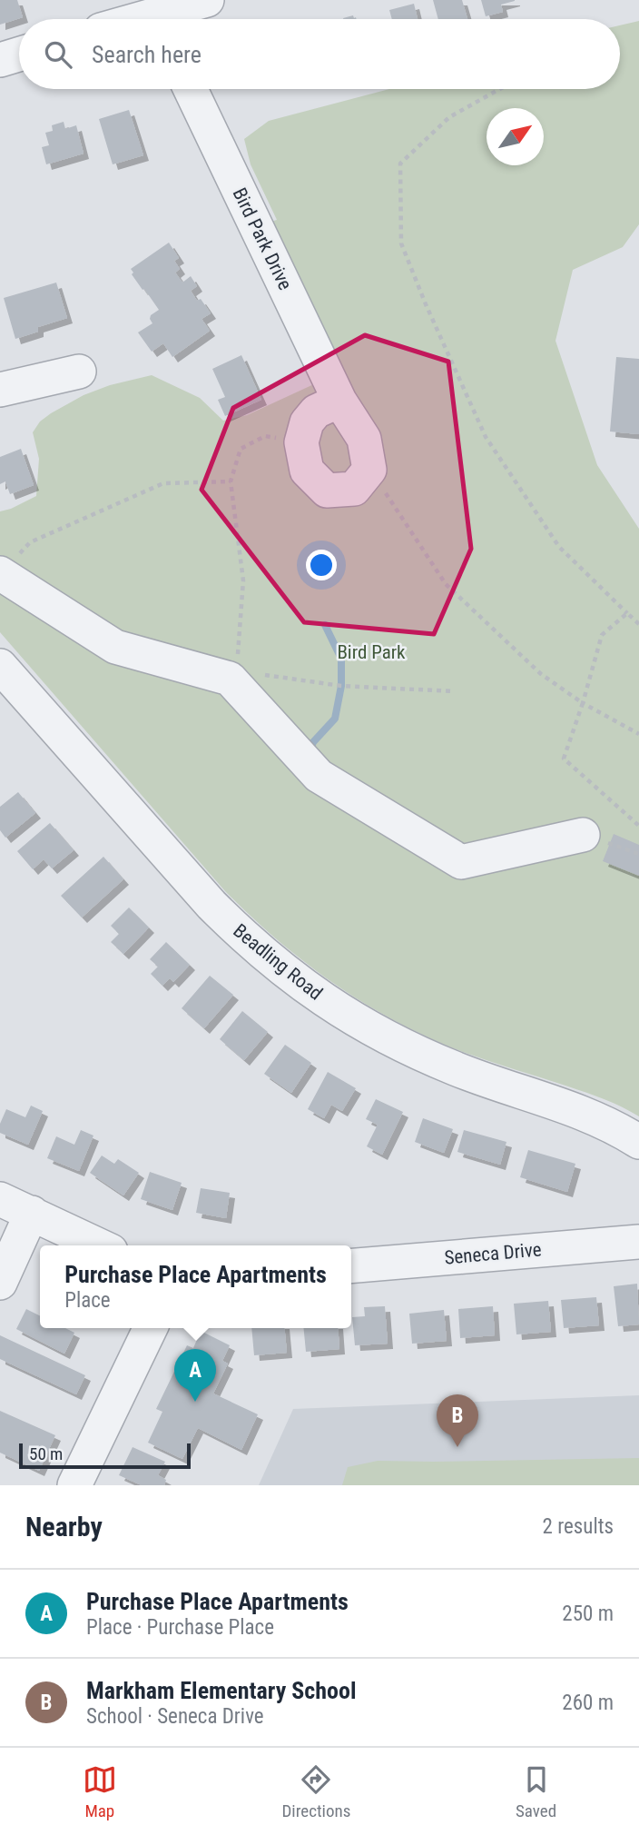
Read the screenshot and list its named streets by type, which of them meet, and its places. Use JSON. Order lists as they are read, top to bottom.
{
  "streets": {
    "street": ["Bird Park Drive", "Beadling Road", "Seneca Drive"]
  },
  "parks": ["Bird Park"],
  "scale_bar": "50 m",
  "north": "top right",
  "page": {
    "search": "Search here",
    "popup": ["Purchase Place Apartments", "Place"],
    "pins": ["A", "B"],
    "scale": "50 m",
    "heading": ["Nearby", "2 results"],
    "list": [
      {
        "mark": "A",
        "name": "Purchase Place Apartments",
        "note": "Place · Purchase Place",
        "value": "250 m"
      },
      {
        "mark": "B",
        "name": "Markham Elementary School",
        "note": "School · Seneca Drive",
        "value": "260 m"
      }
    ],
    "nav": ["Map", "Directions", "Saved"]
  }
}
